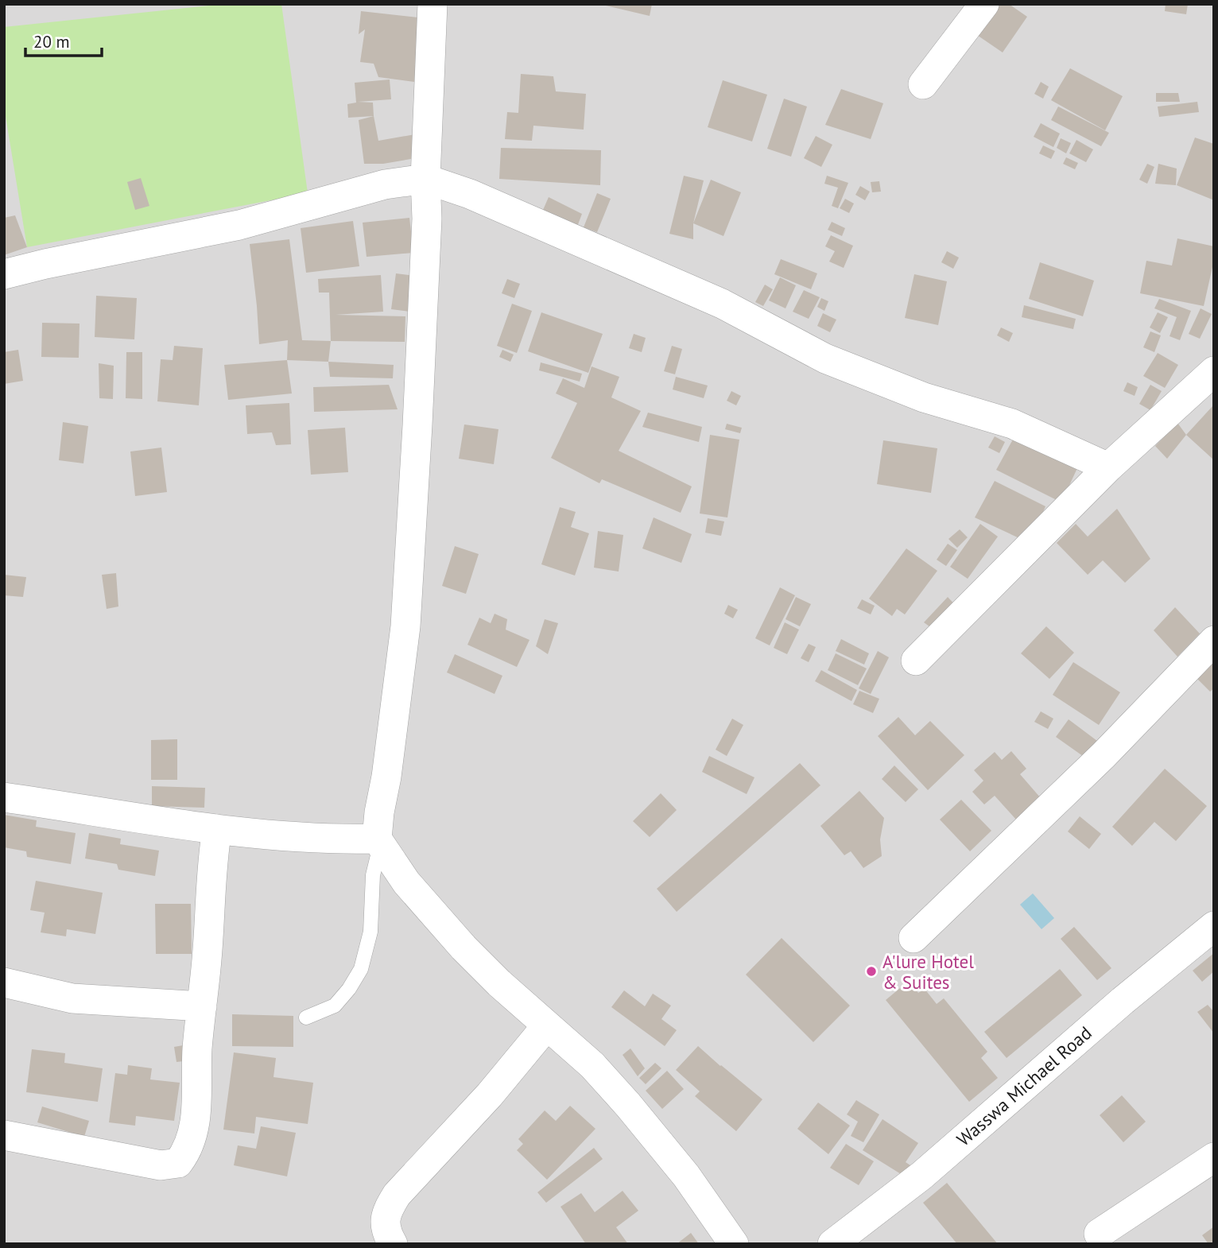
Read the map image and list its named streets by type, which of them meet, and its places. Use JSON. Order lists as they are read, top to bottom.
{
  "streets": {
    "street": ["Wasswa Michael Road"]
  },
  "places": ["A'lure Hotel & Suites"],
  "scale_bar": "20 m"
}
